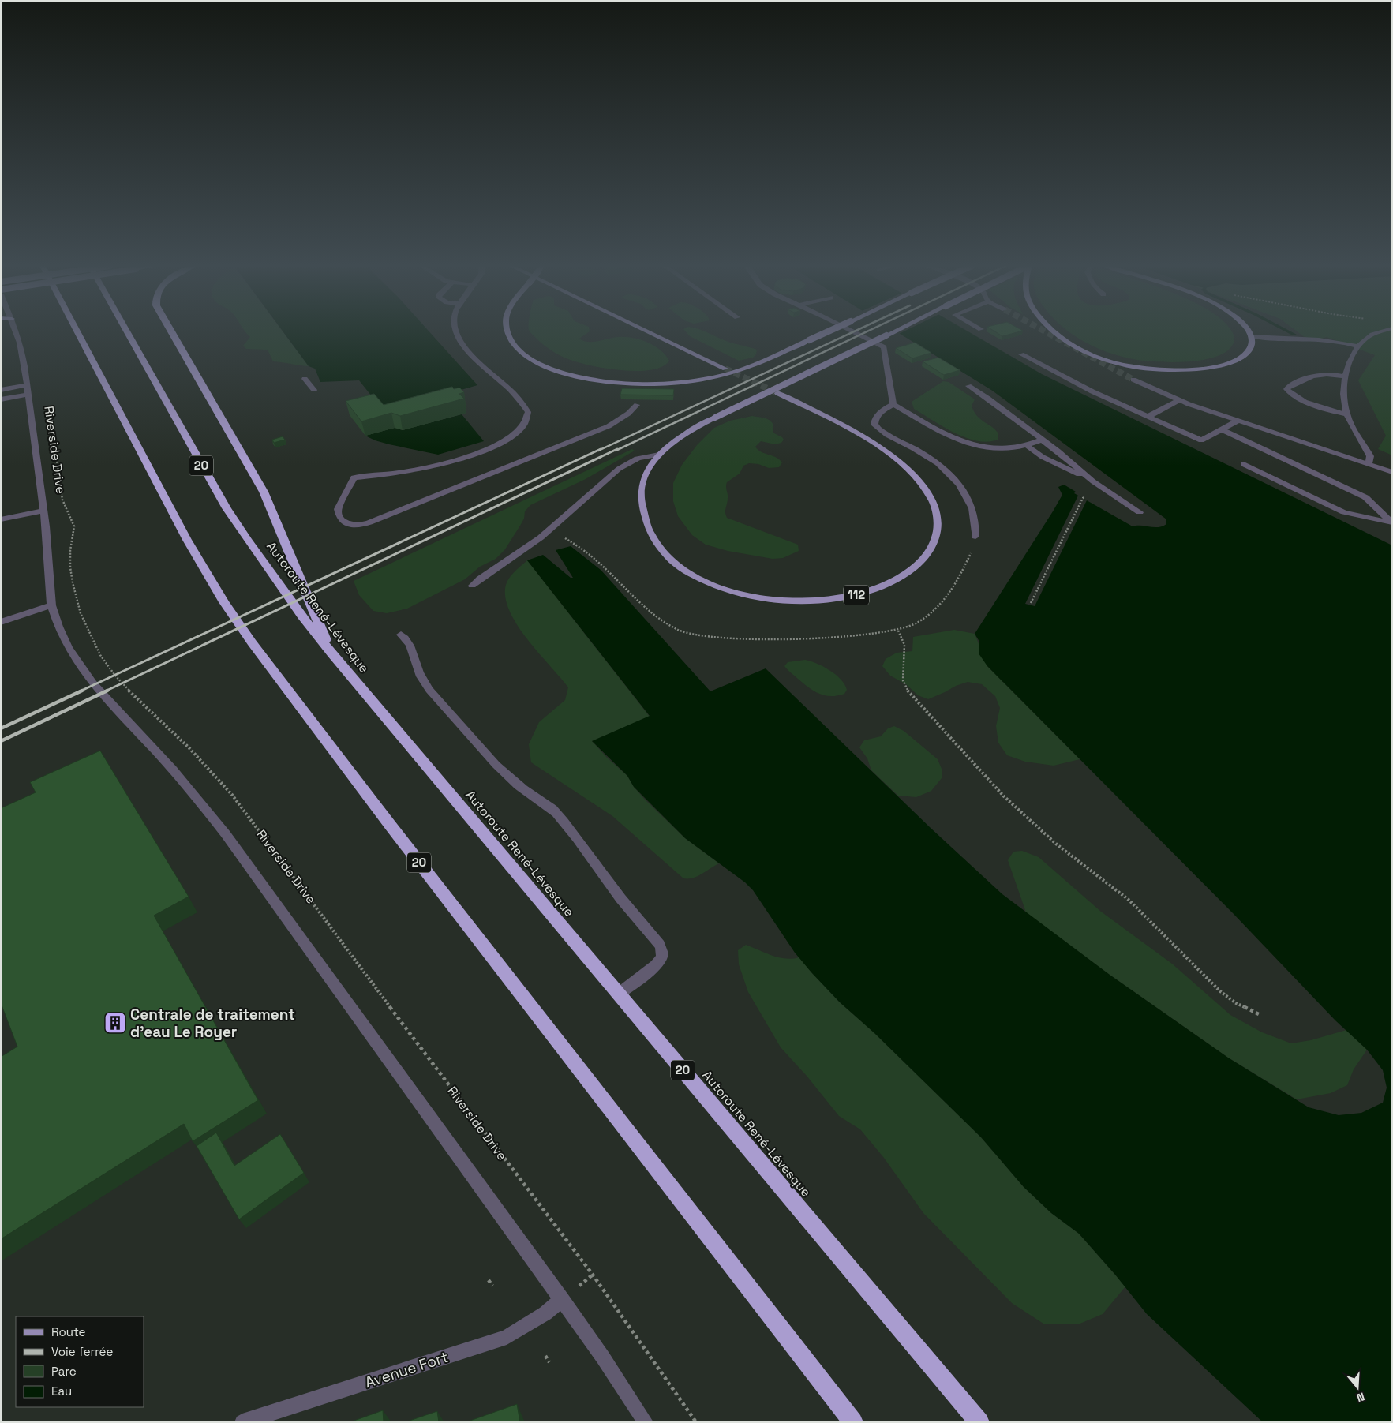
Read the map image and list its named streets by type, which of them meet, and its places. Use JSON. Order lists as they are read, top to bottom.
{
  "streets": {
    "highway": ["20", "Autoroute René-Lévesque"],
    "main road": ["112"],
    "street": ["Riverside Drive", "Avenue Fort"]
  },
  "crossings": [
    ["Riverside Drive", "Avenue Fort"]
  ],
  "places": {
    "building": ["Centrale de traitement d'eau Le Royer"]
  },
  "legend": [
    "Route",
    "Voie ferrée",
    "Parc",
    "Eau"
  ],
  "north": "bottom"
}
